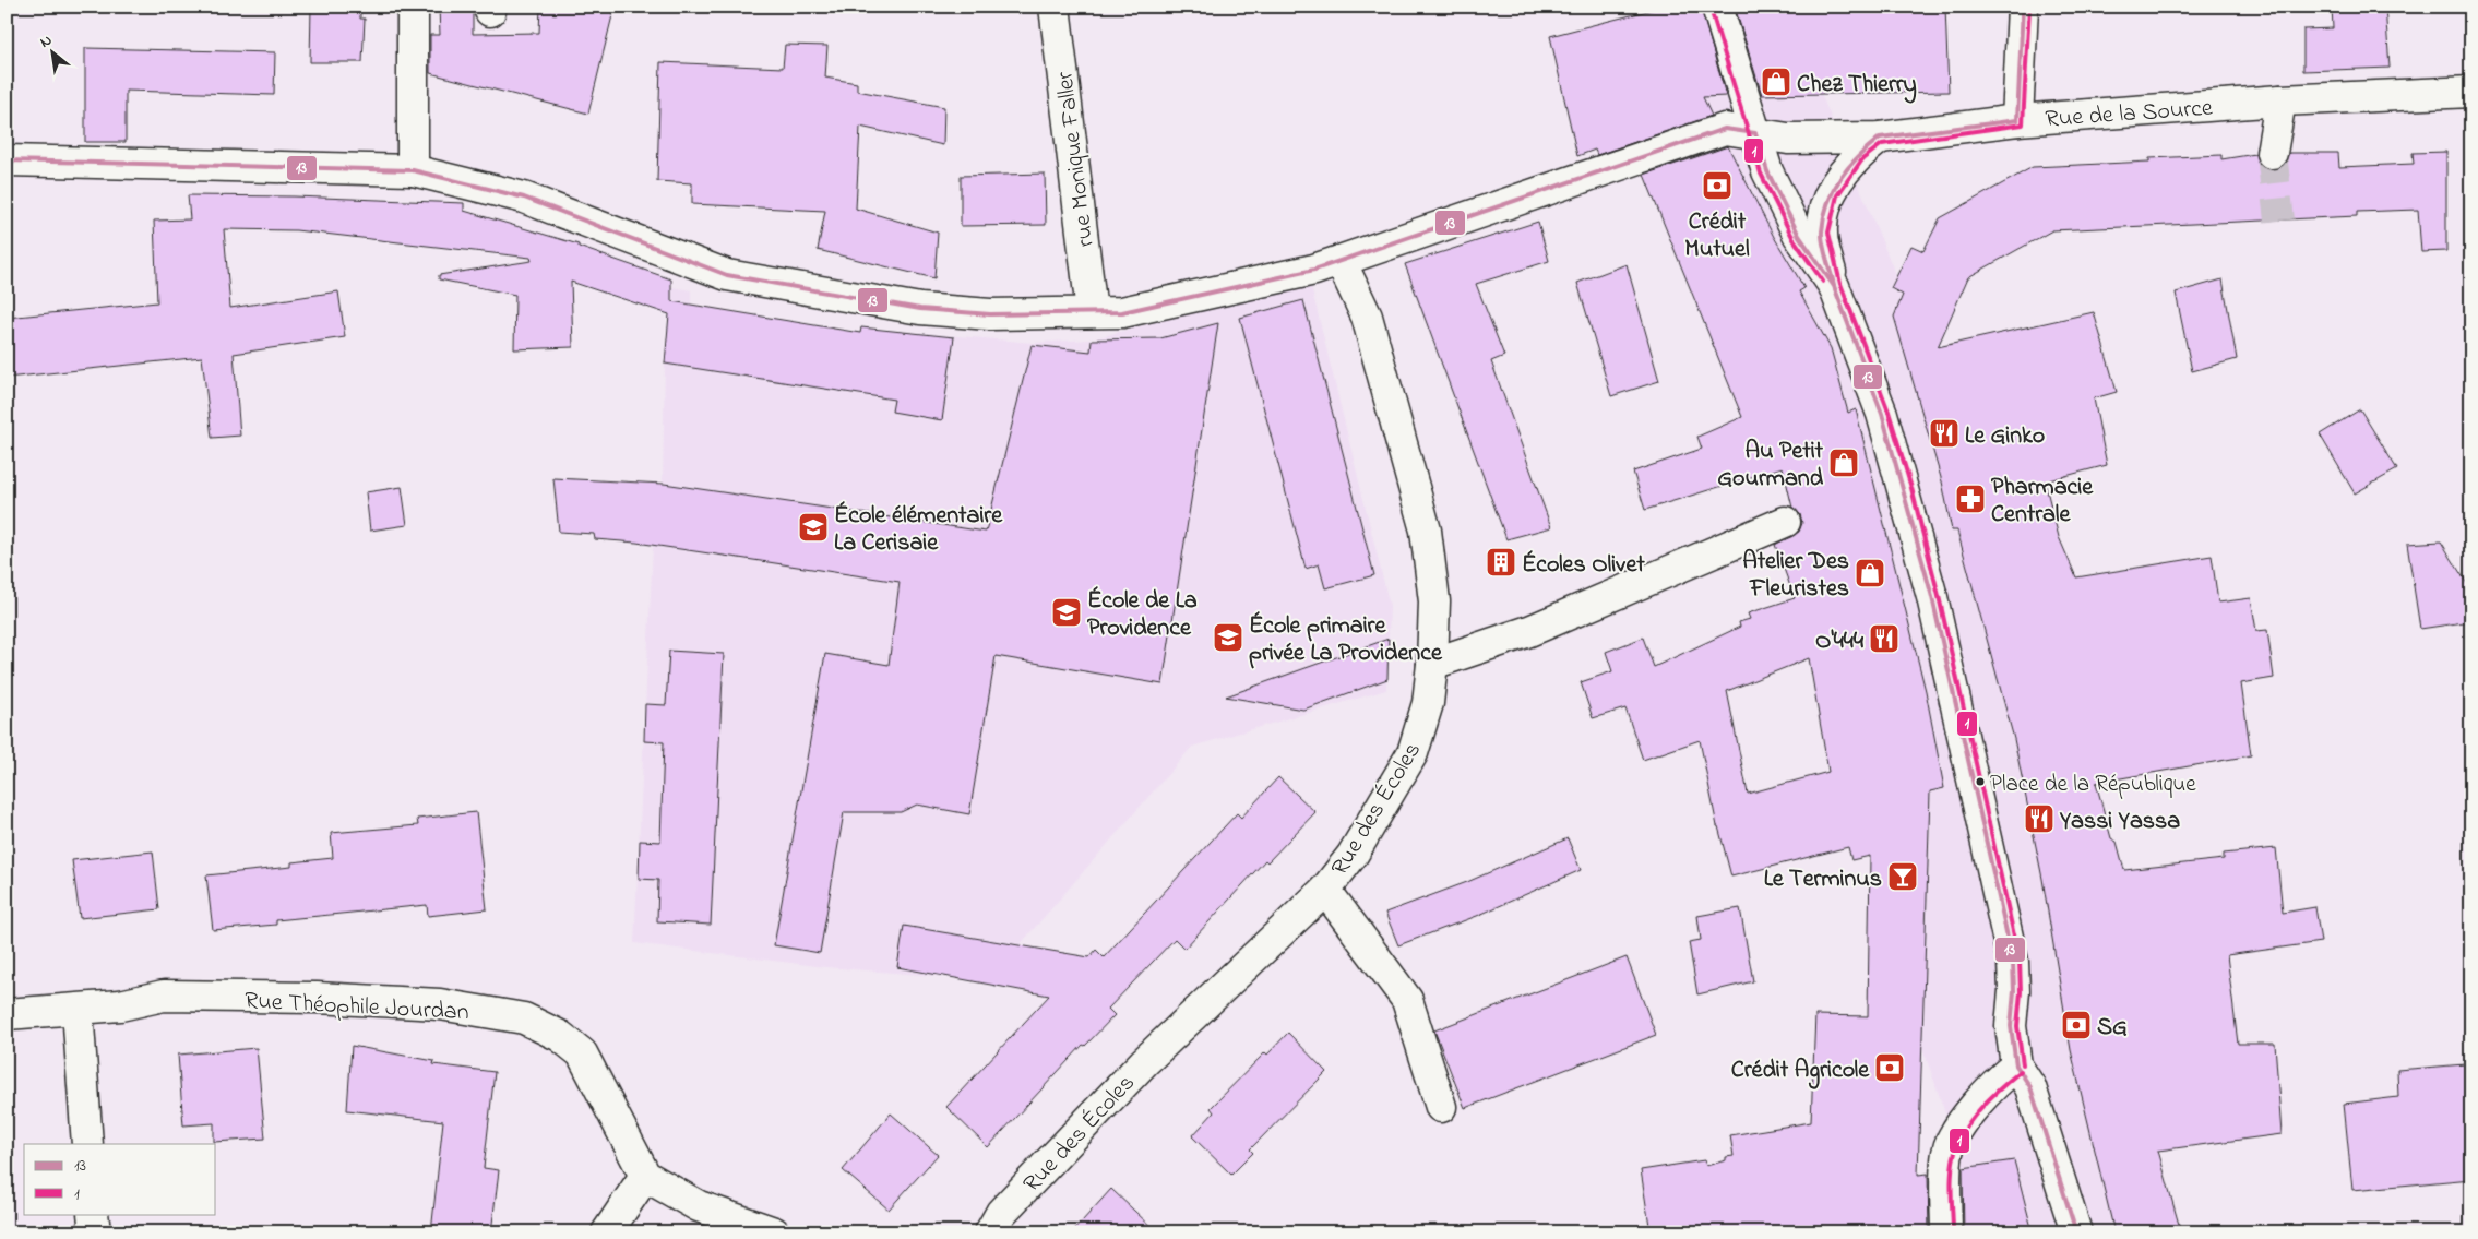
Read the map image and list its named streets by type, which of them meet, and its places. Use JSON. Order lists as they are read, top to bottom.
{
  "streets": {
    "street": [
      "Rue de la Source",
      "rue Monique Faller",
      "Rue des Écoles",
      "Rue Théophile Jourdan"
    ]
  },
  "crossings": [
    ["Rue de la Source", "rue Monique Faller"],
    ["Rue de la Source", "Rue des Écoles"]
  ],
  "places": {
    "shop": ["Chez Thierry", "Au Petit Gourmand", "Atelier Des Fleuristes"],
    "bank": ["Crédit Mutuel", "SG", "Crédit Agricole"],
    "restaurant": ["Le Ginko", "O'444", "Yassi Yassa"],
    "pharmacy": ["Pharmacie Centrale"],
    "school or university": ["École élémentaire La Cerisaie", "École de La Providence", "École primaire privée La Providence"],
    "building": ["Écoles Olivet"],
    "other": ["Place de la République"],
    "bar": ["Le Terminus"]
  },
  "lines": ["transit line 13", "transit line 1"],
  "legend": ["13", "1"],
  "north": "top left"
}
